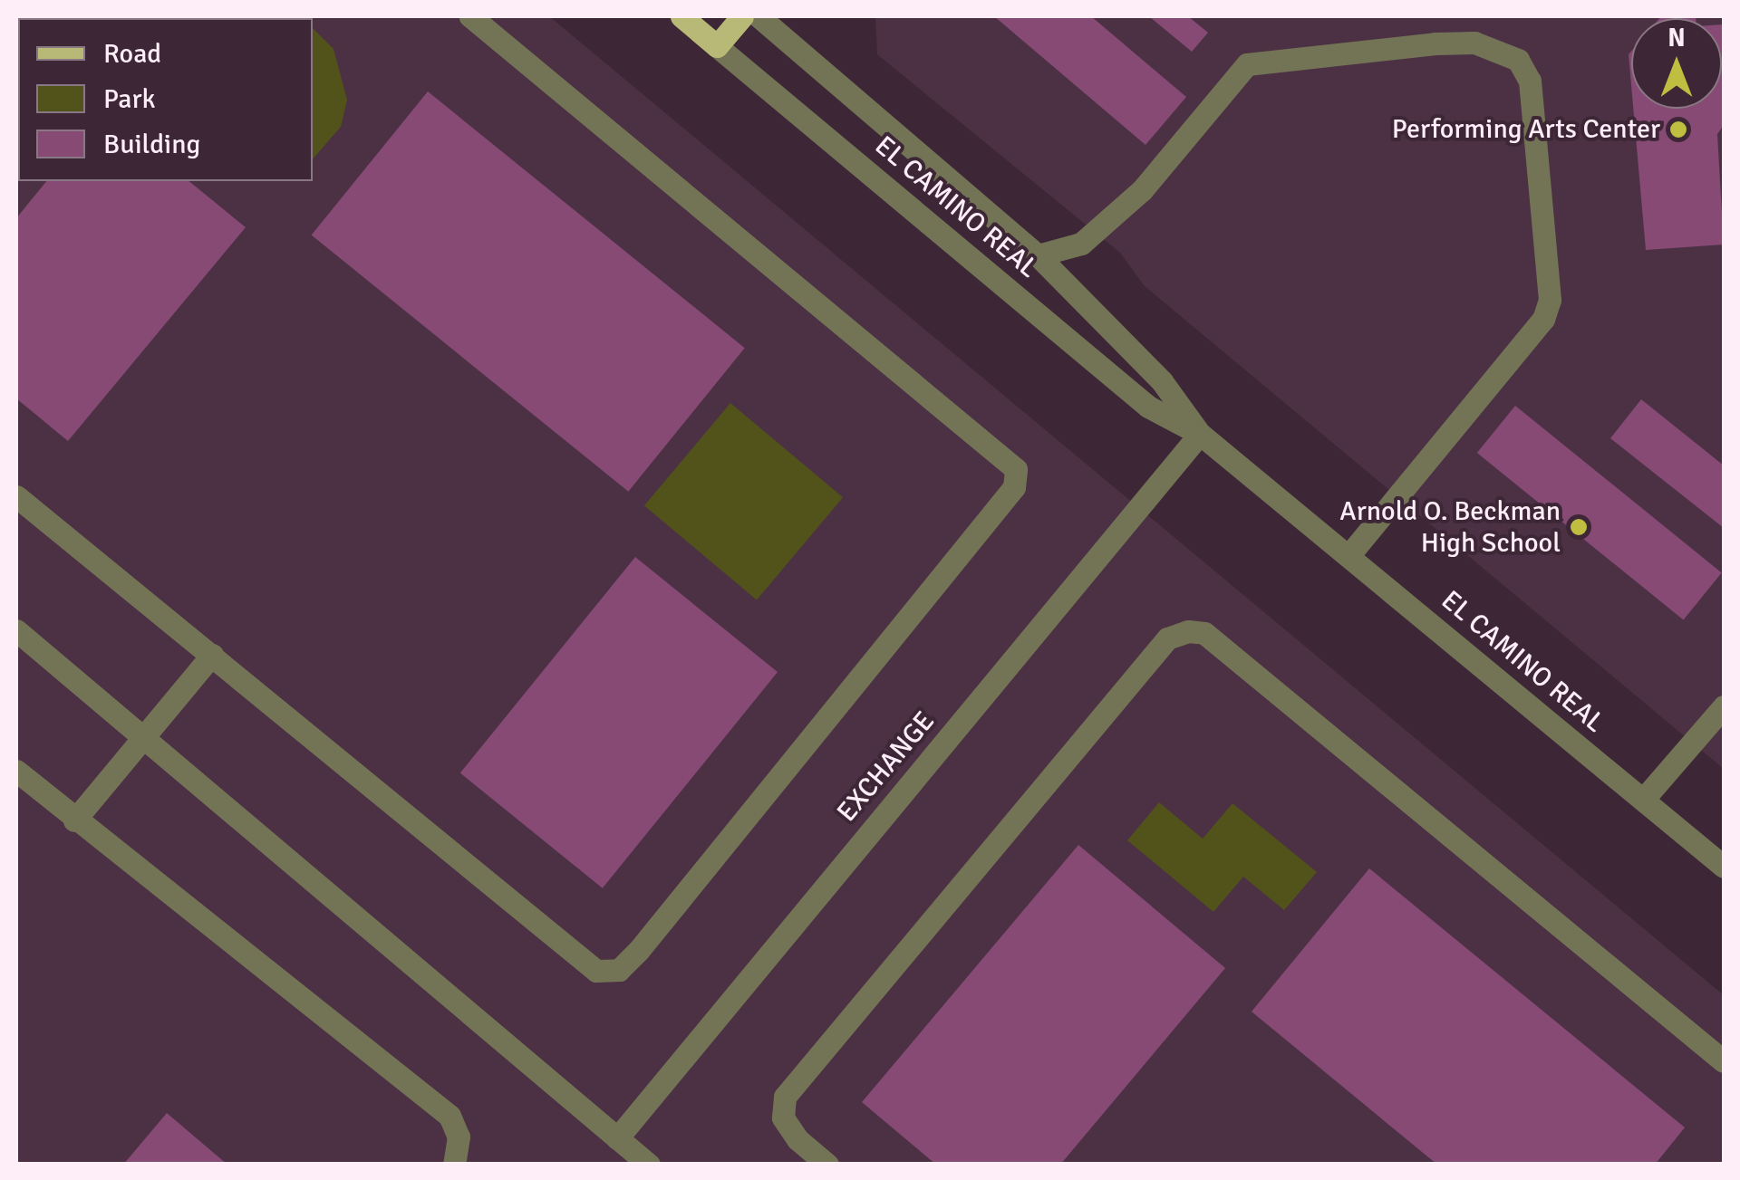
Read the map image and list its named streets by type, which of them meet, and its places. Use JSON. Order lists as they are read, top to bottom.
{
  "streets": {
    "main road": ["EL CAMINO REAL"],
    "street": ["EXCHANGE"]
  },
  "crossings": [
    ["EL CAMINO REAL", "EXCHANGE"]
  ],
  "places": ["Performing Arts Center", "Arnold O. Beckman High School"],
  "legend": ["Road", "Park", "Building"],
  "north": "top"
}
